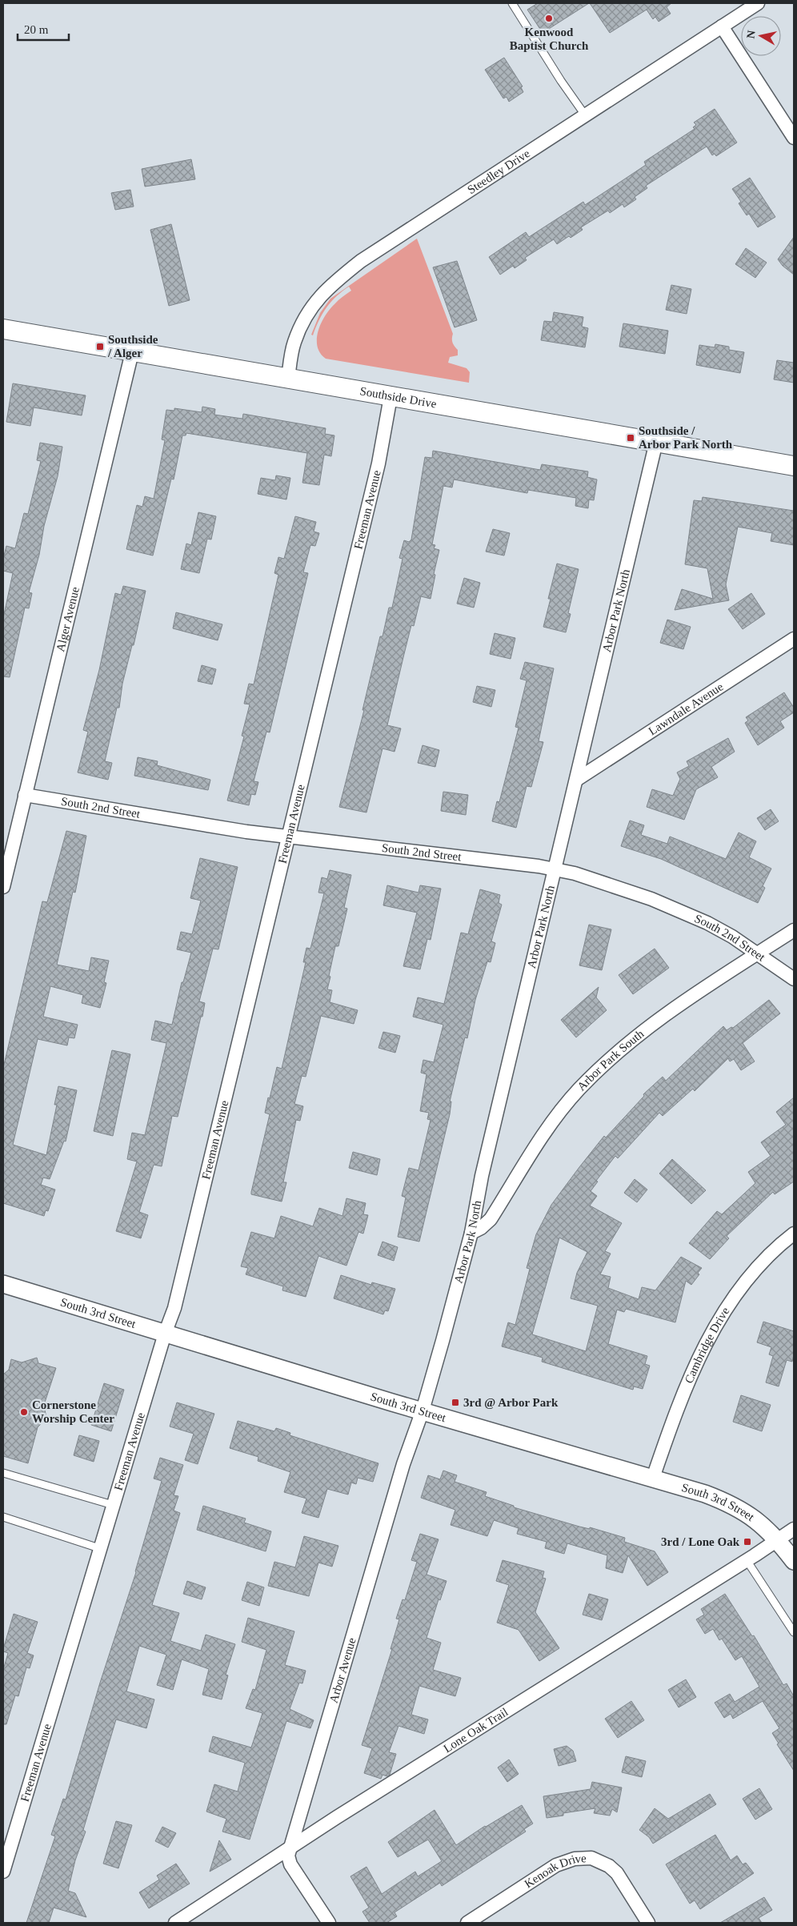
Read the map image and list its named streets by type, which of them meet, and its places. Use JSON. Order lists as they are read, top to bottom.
{
  "streets": {
    "main road": ["Southside Drive"],
    "street": [
      "Steedley Drive",
      "Freeman Avenue",
      "Arbor Park North",
      "Alger Avenue",
      "Lawndale Avenue",
      "South 2nd Street",
      "Arbor Park South",
      "South 3rd Street",
      "Cambridge Drive",
      "Arbor Avenue",
      "Lone Oak Trail",
      "Kenoak Drive"
    ]
  },
  "crossings": [
    ["Steedley Drive", "Southside Drive"],
    ["Southside Drive", "Freeman Avenue"],
    ["Southside Drive", "Arbor Park North"],
    ["Southside Drive", "Alger Avenue"],
    ["Freeman Avenue", "South 2nd Street"],
    ["Freeman Avenue", "South 3rd Street"],
    ["Arbor Park North", "Lawndale Avenue"],
    ["Arbor Park North", "South 2nd Street"],
    ["Arbor Park North", "Arbor Park South"],
    ["Arbor Park North", "South 3rd Street"],
    ["Arbor Park North", "Arbor Avenue"],
    ["Alger Avenue", "South 2nd Street"],
    ["South 2nd Street", "Arbor Park South"],
    ["South 3rd Street", "Cambridge Drive"],
    ["South 3rd Street", "Arbor Avenue"],
    ["South 3rd Street", "Lone Oak Trail"],
    ["Arbor Avenue", "Lone Oak Trail"]
  ],
  "places": {
    "other": ["Kenwood Baptist Church", "Cornerstone Worship Center"],
    "transit": [
      "Southside / Alger",
      "Southside / Arbor Park North",
      "3rd @ Arbor Park",
      "3rd / Lone Oak"
    ]
  },
  "scale_bar": "20 m",
  "north": "left"
}
